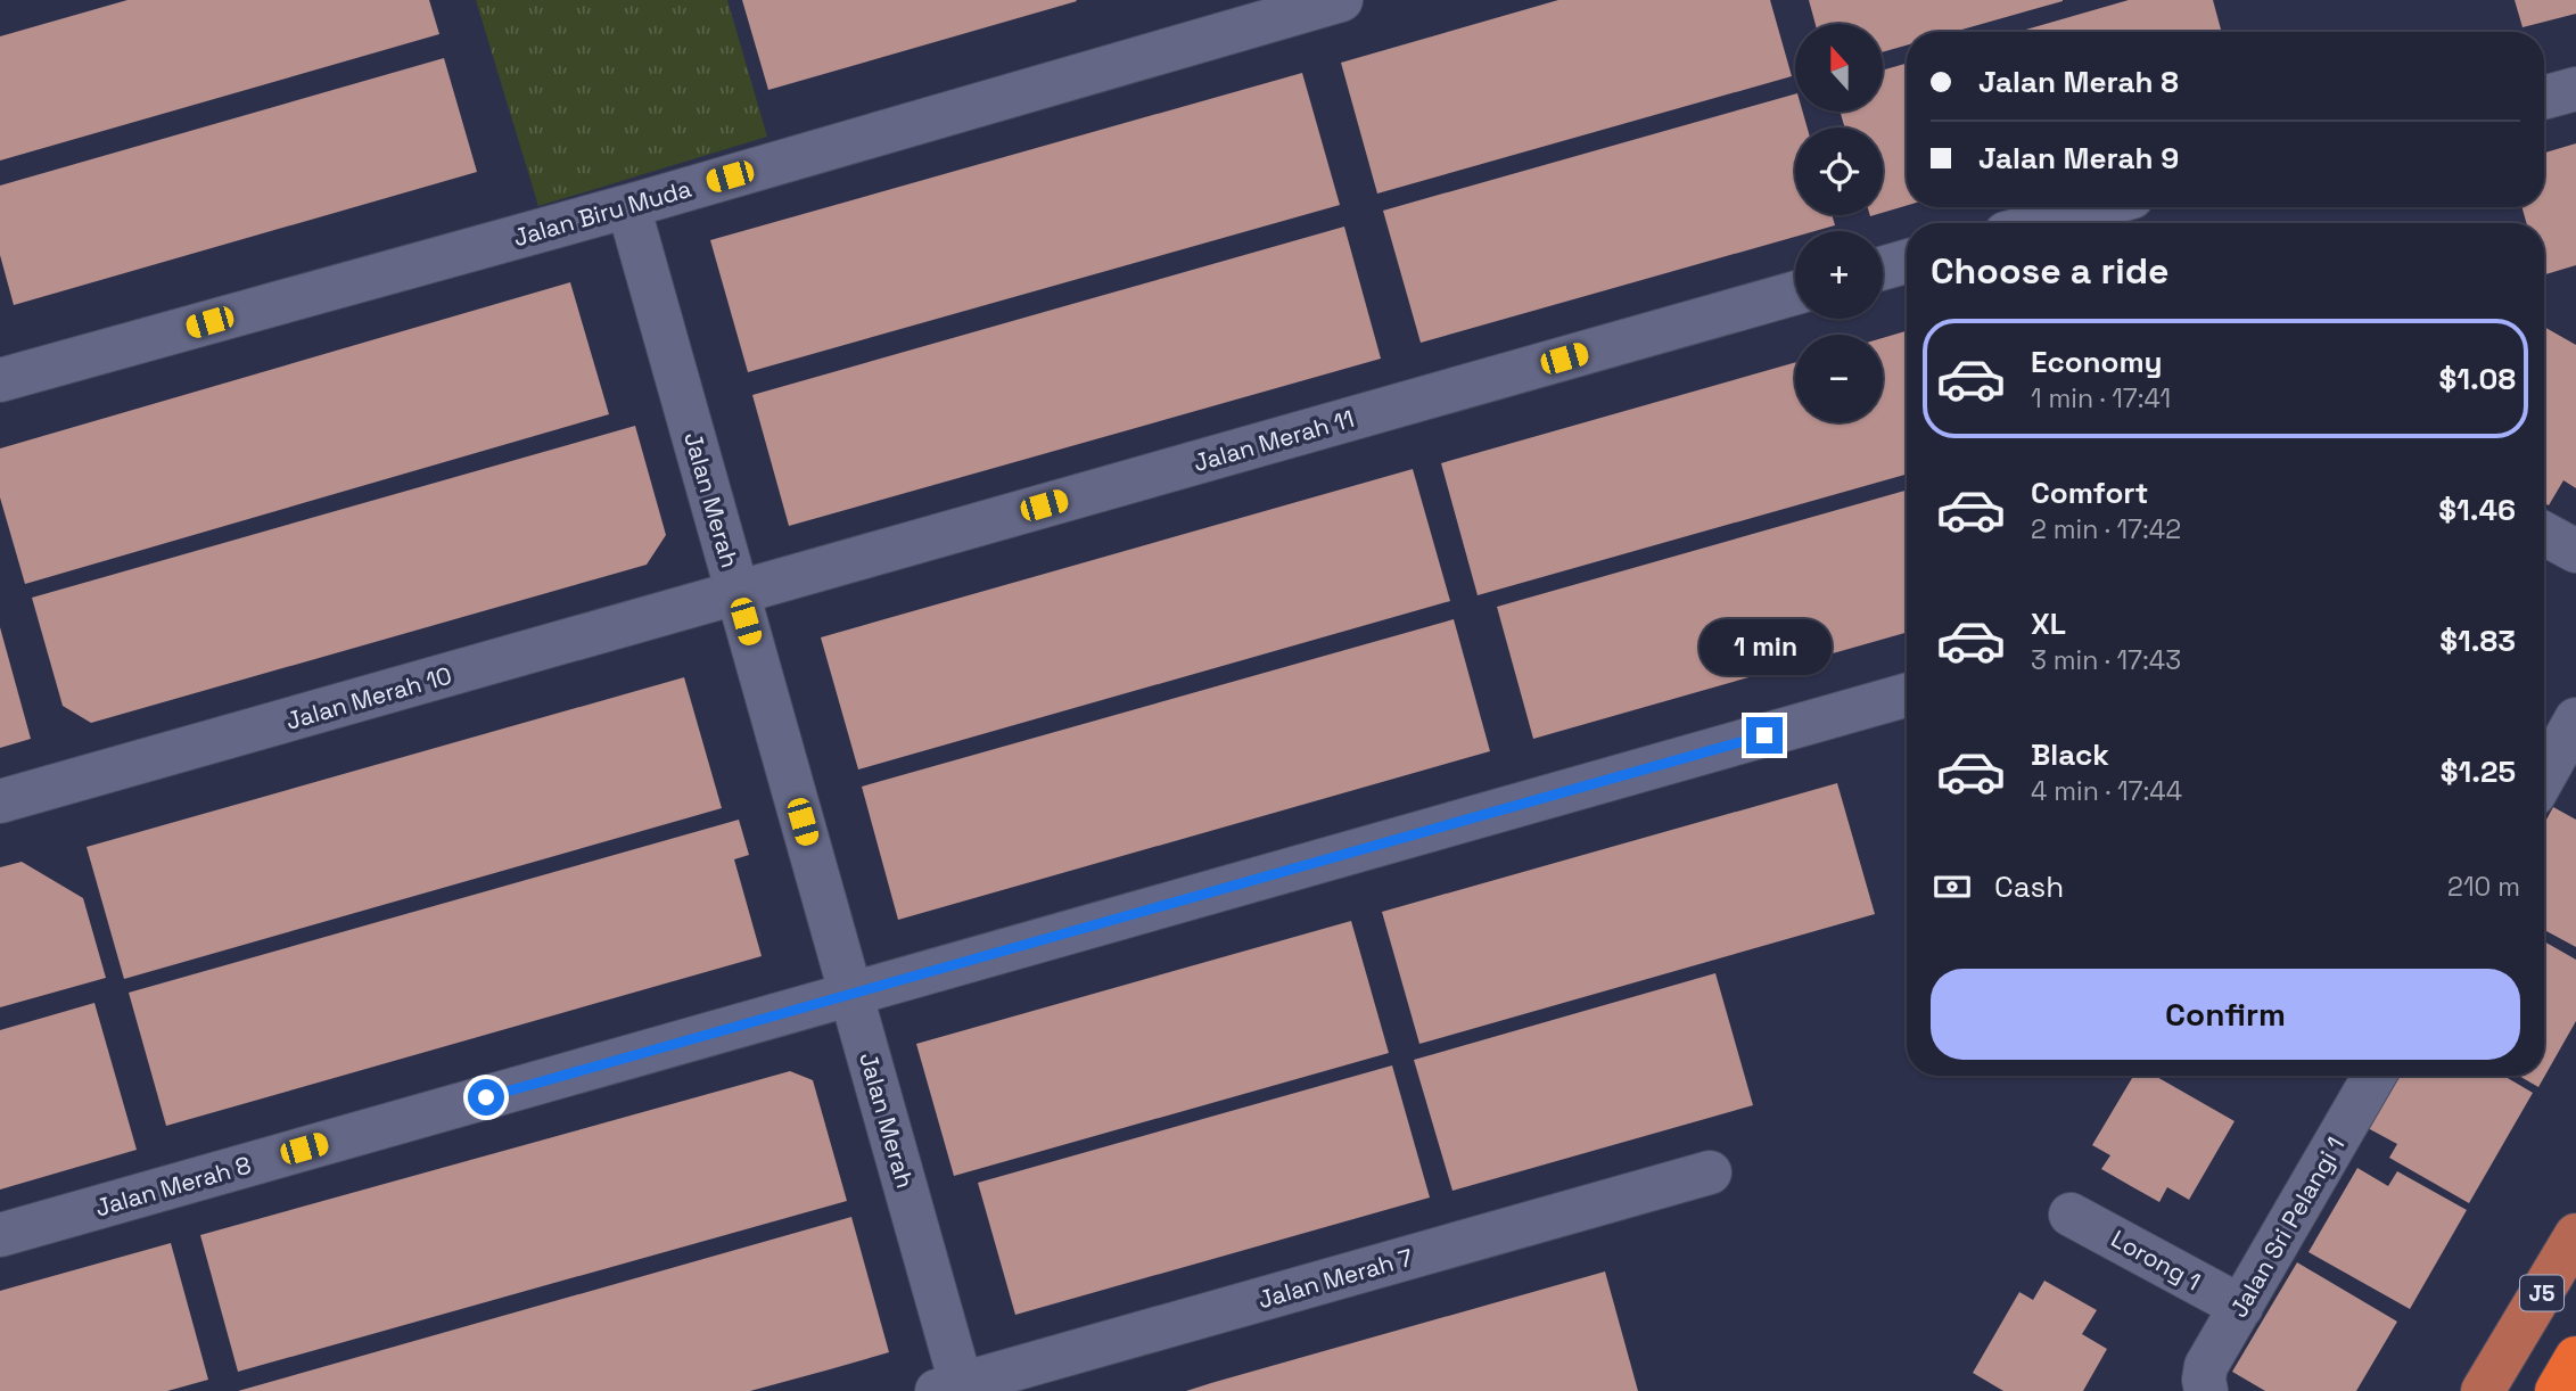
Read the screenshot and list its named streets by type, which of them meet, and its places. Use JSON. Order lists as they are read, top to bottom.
{
  "streets": {
    "main road": ["J5"],
    "street": [
      "Jalan Biru Muda",
      "Jalan Merah 11",
      "Jalan Merah",
      "Jalan Merah 10",
      "Jalan Merah 8",
      "Jalan Sri Pelangi 1",
      "Lorong 1",
      "Jalan Merah 7"
    ]
  },
  "crossings": [
    ["Jalan Biru Muda", "Jalan Merah"],
    ["Jalan Merah 11", "Jalan Merah"],
    ["Jalan Merah 11", "Jalan Merah 10"],
    ["Jalan Merah", "Jalan Merah 10"],
    ["Jalan Merah", "Jalan Merah 8"],
    ["Jalan Merah", "Jalan Merah 7"],
    ["Jalan Sri Pelangi 1", "Lorong 1"]
  ],
  "north": "top",
  "page": {
    "map_buttons": ["+", "−"],
    "banner": ["Jalan Merah 8", "Jalan Merah 9"],
    "heading": "Choose a ride",
    "list": [
      {
        "name": "Economy",
        "note": "1 min · 17:41",
        "value": "$1.08"
      },
      {
        "name": "Comfort",
        "note": "2 min · 17:42",
        "value": "$1.46"
      },
      {
        "name": "XL",
        "note": "3 min · 17:43",
        "value": "$1.83"
      },
      {
        "name": "Black",
        "note": "4 min · 17:44",
        "value": "$1.25"
      }
    ],
    "bubble": "1 min",
    "pay": ["Cash", "210 m"],
    "buttons": "Confirm"
  }
}
